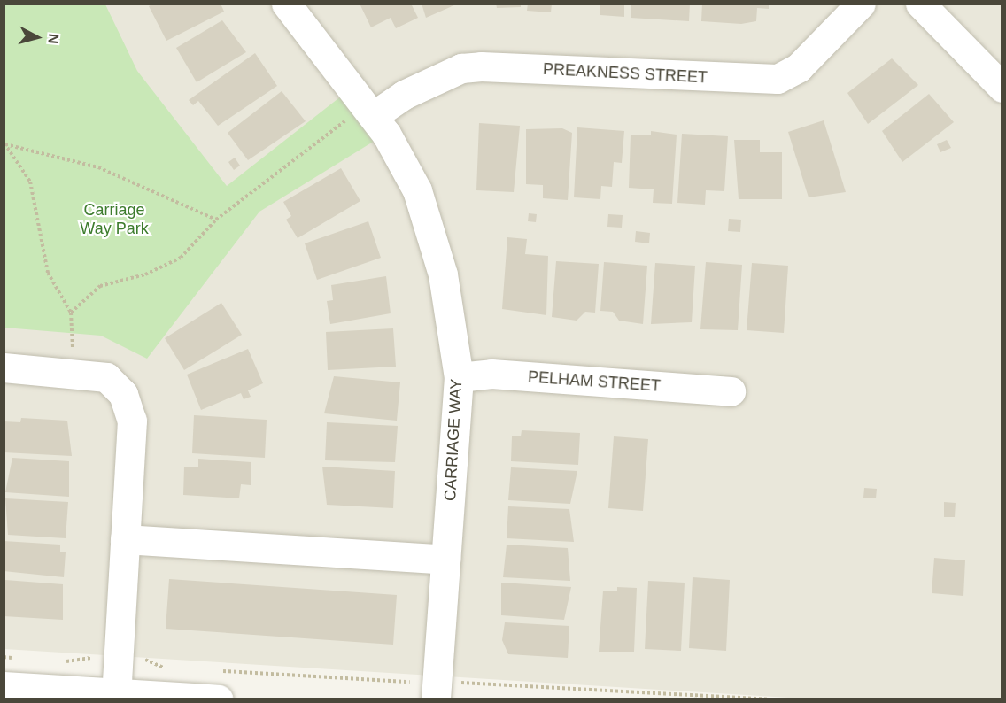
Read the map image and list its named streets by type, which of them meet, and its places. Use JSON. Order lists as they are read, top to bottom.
{
  "streets": {
    "street": ["PREAKNESS STREET", "PELHAM STREET", "CARRIAGE WAY"]
  },
  "crossings": [
    ["PREAKNESS STREET", "CARRIAGE WAY"],
    ["PELHAM STREET", "CARRIAGE WAY"]
  ],
  "parks": ["Carriage Way Park"],
  "north": "right"
}
